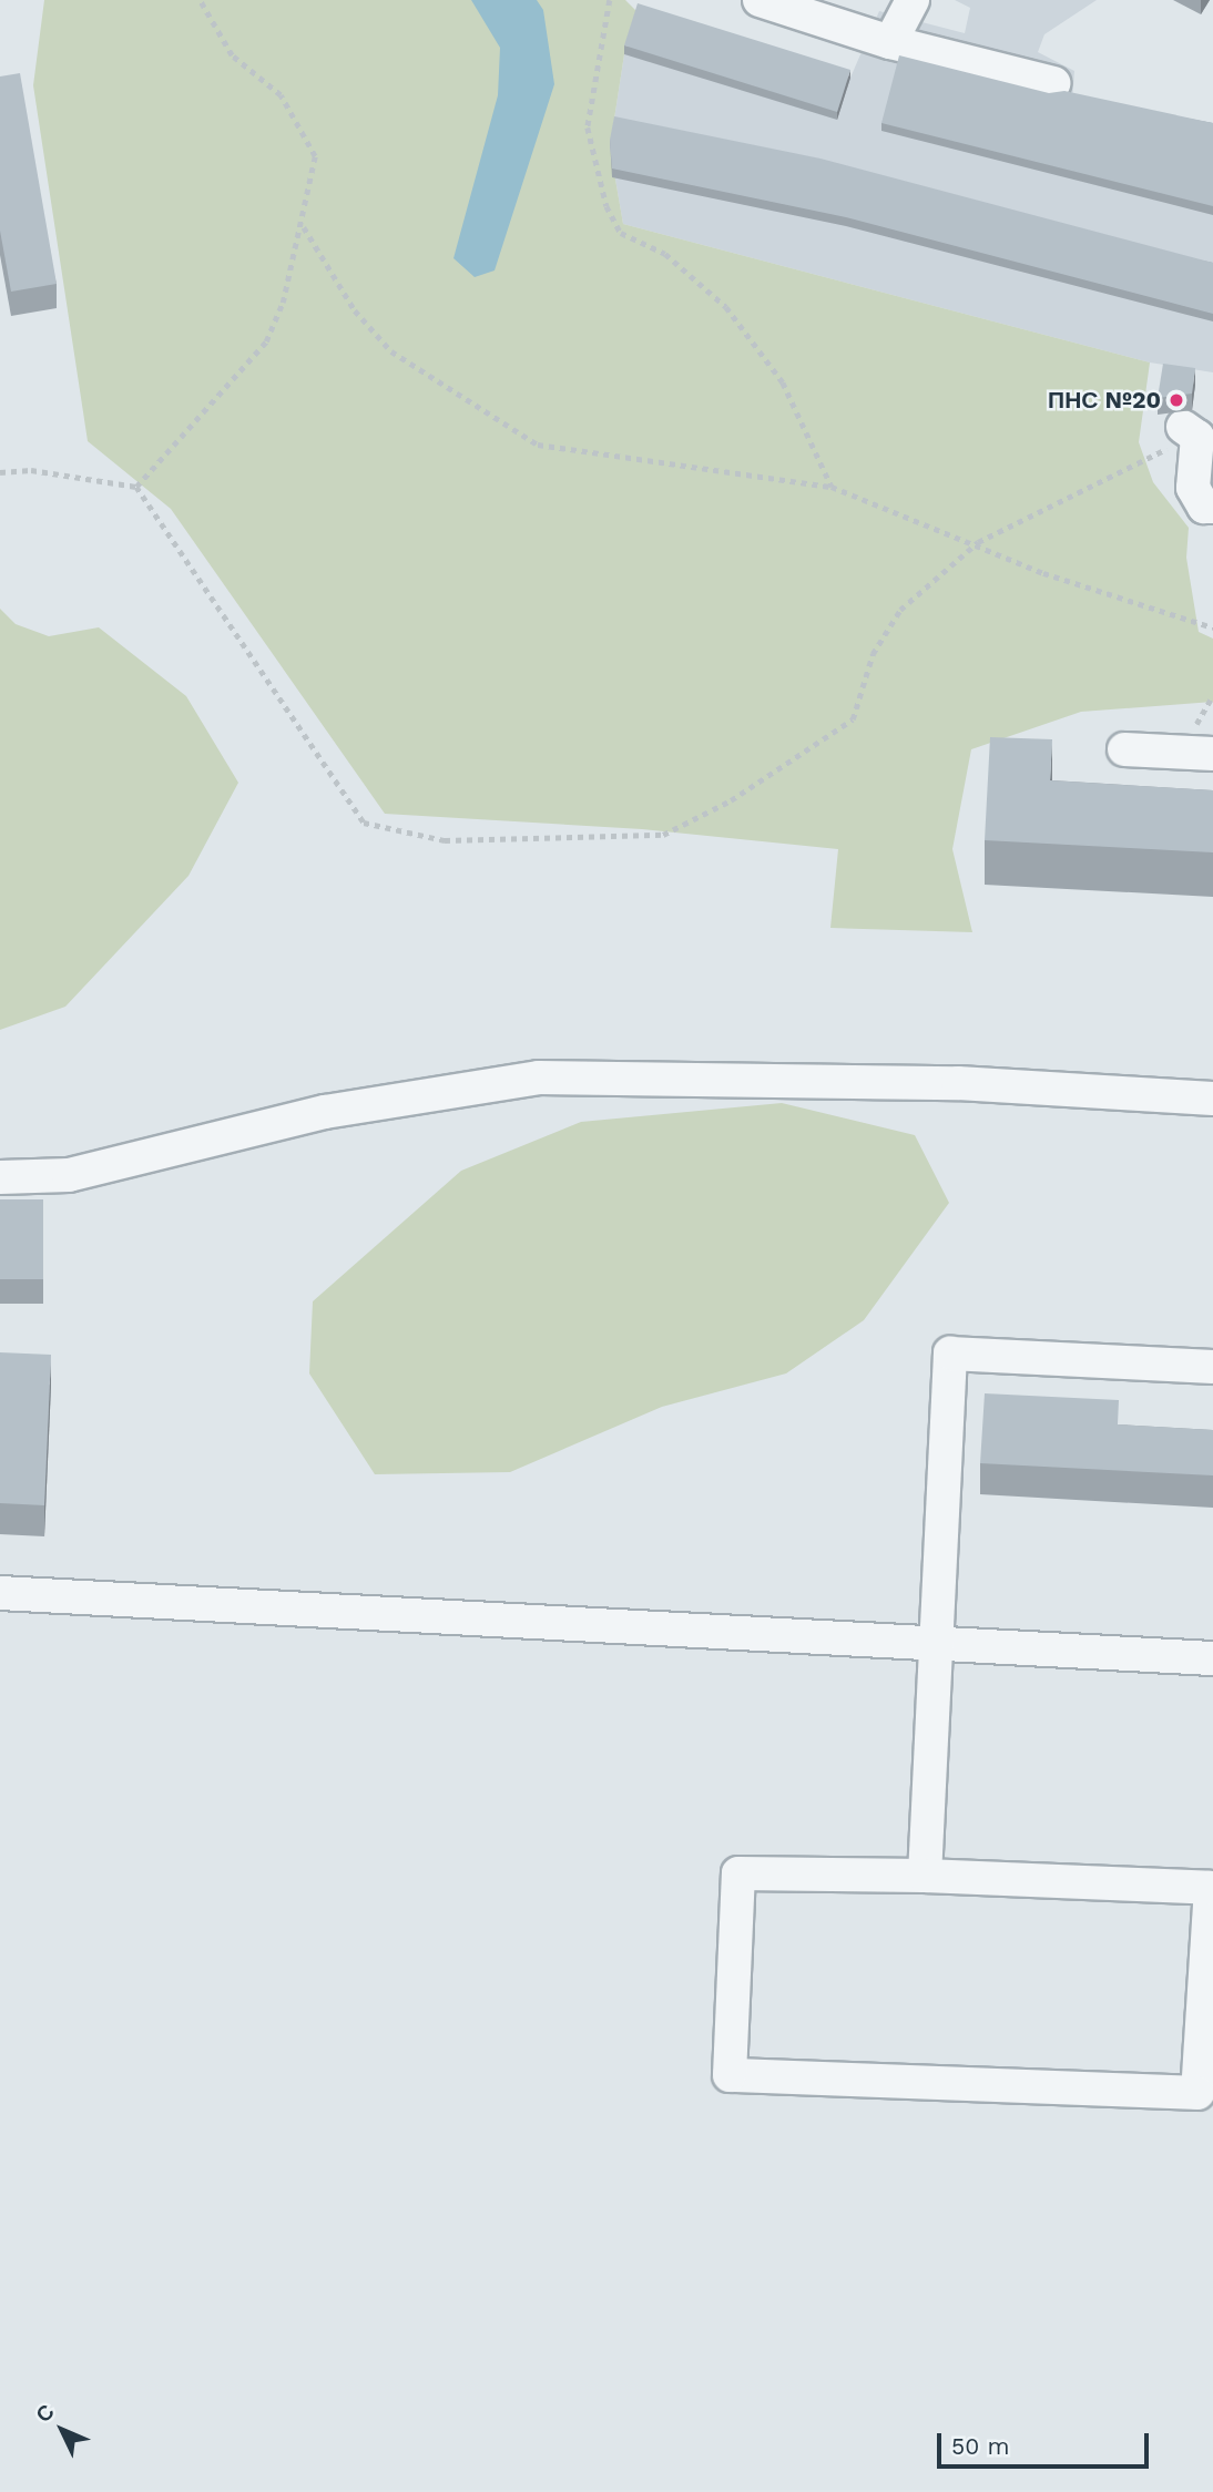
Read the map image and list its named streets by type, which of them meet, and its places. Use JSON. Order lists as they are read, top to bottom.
{
  "places": ["ПНС №20"],
  "scale_bar": "50 m",
  "north": "top left"
}
